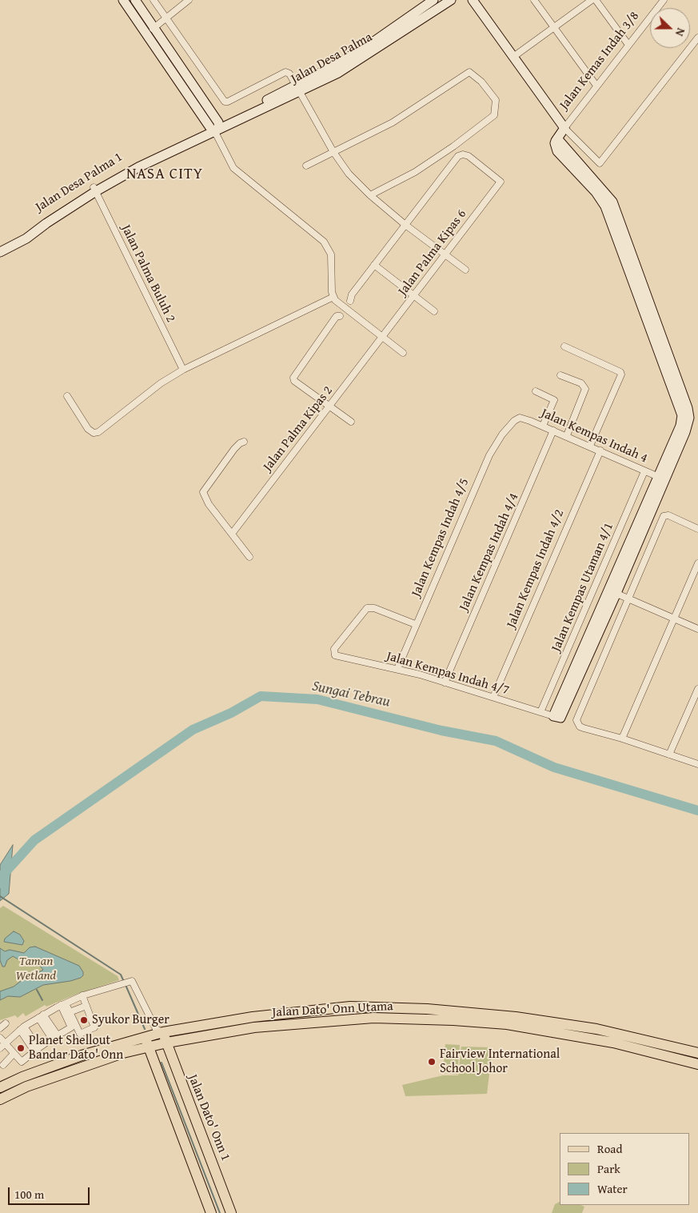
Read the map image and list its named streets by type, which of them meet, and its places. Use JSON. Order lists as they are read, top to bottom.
{
  "streets": {
    "main road": ["Jalan Dato' Onn Utama", "Jalan Dato' Onn 1"],
    "street": [
      "Jalan Desa Palma",
      "Jalan Kemas Indah 3/8",
      "Jalan Desa Palma 1",
      "Jalan Palma Kipas 6",
      "Jalan Palma Buluh 2",
      "Jalan Palma Kipas 2",
      "Jalan Kempas Indah 4",
      "Jalan Kempas Indah 4/5",
      "Jalan Kempas Indah 4/4",
      "Jalan Kempas Indah 4/2",
      "Jalan Kempas Utaman 4/1",
      "Jalan Kempas Indah 4/7"
    ]
  },
  "crossings": [
    ["Jalan Desa Palma", "Jalan Desa Palma 1"],
    ["Jalan Kemas Indah 3/8", "Jalan Kempas Indah 4"],
    ["Jalan Desa Palma 1", "Jalan Palma Buluh 2"],
    ["Jalan Palma Kipas 6", "Jalan Palma Kipas 2"],
    ["Jalan Kempas Indah 4", "Jalan Kempas Indah 4/5"],
    ["Jalan Kempas Indah 4", "Jalan Kempas Indah 4/4"],
    ["Jalan Kempas Indah 4", "Jalan Kempas Indah 4/2"],
    ["Jalan Kempas Indah 4", "Jalan Kempas Utaman 4/1"],
    ["Jalan Kempas Indah 4/5", "Jalan Kempas Indah 4/7"],
    ["Jalan Kempas Indah 4/4", "Jalan Kempas Indah 4/7"],
    ["Jalan Kempas Indah 4/2", "Jalan Kempas Indah 4/7"],
    ["Jalan Kempas Utaman 4/1", "Jalan Kempas Indah 4/7"],
    ["Jalan Dato' Onn Utama", "Jalan Dato' Onn 1"]
  ],
  "districts": ["NASA CITY"],
  "water": ["Sungai Tebrau"],
  "parks": ["Taman Wetland"],
  "places": ["Syukor Burger", "Planet Shellout Bandar Dato' Onn", "Fairview International School Johor"],
  "legend": ["Road", "Park", "Water"],
  "scale_bar": "100 m",
  "north": "right"
}
